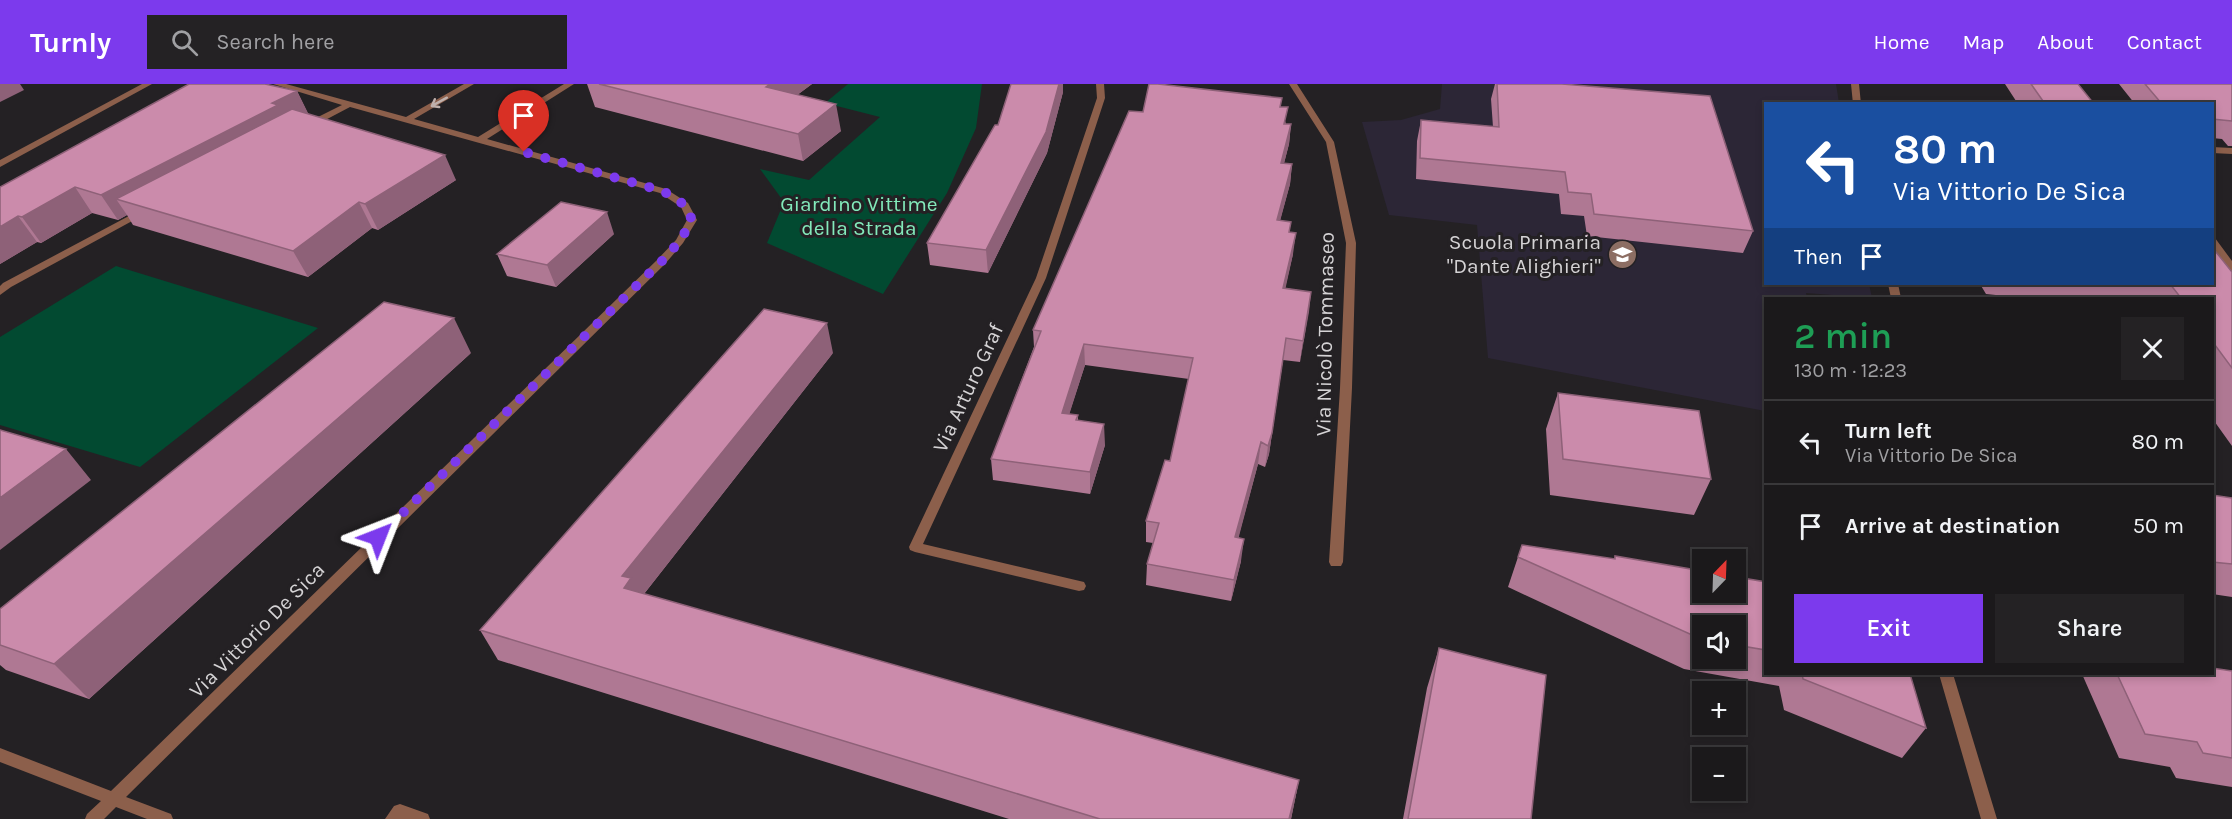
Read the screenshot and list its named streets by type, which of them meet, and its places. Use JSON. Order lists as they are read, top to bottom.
{
  "streets": {
    "street": ["Via Nicolò Tommaseo", "Via Arturo Graf", "Via Vittorio De Sica"]
  },
  "parks": ["Giardino Vittime della Strada"],
  "places": {
    "school or university": ["Scuola Primaria \"Dante Alighieri\""]
  },
  "north": "top right",
  "page": {
    "header": "Turnly",
    "search": "Search here",
    "nav": [
      "Home",
      "Map",
      "About",
      "Contact"
    ],
    "turn": ["80 m", "Via Vittorio De Sica"],
    "then": "Then",
    "heading": ["2 min", "130 m · 12:23"],
    "list": [
      {
        "name": "Turn left",
        "note": "Via Vittorio De Sica",
        "value": "80 m"
      },
      {
        "name": "Arrive at destination",
        "value": "50 m"
      }
    ],
    "map_buttons": ["+", "−"],
    "buttons": ["Exit", "Share"]
  }
}
